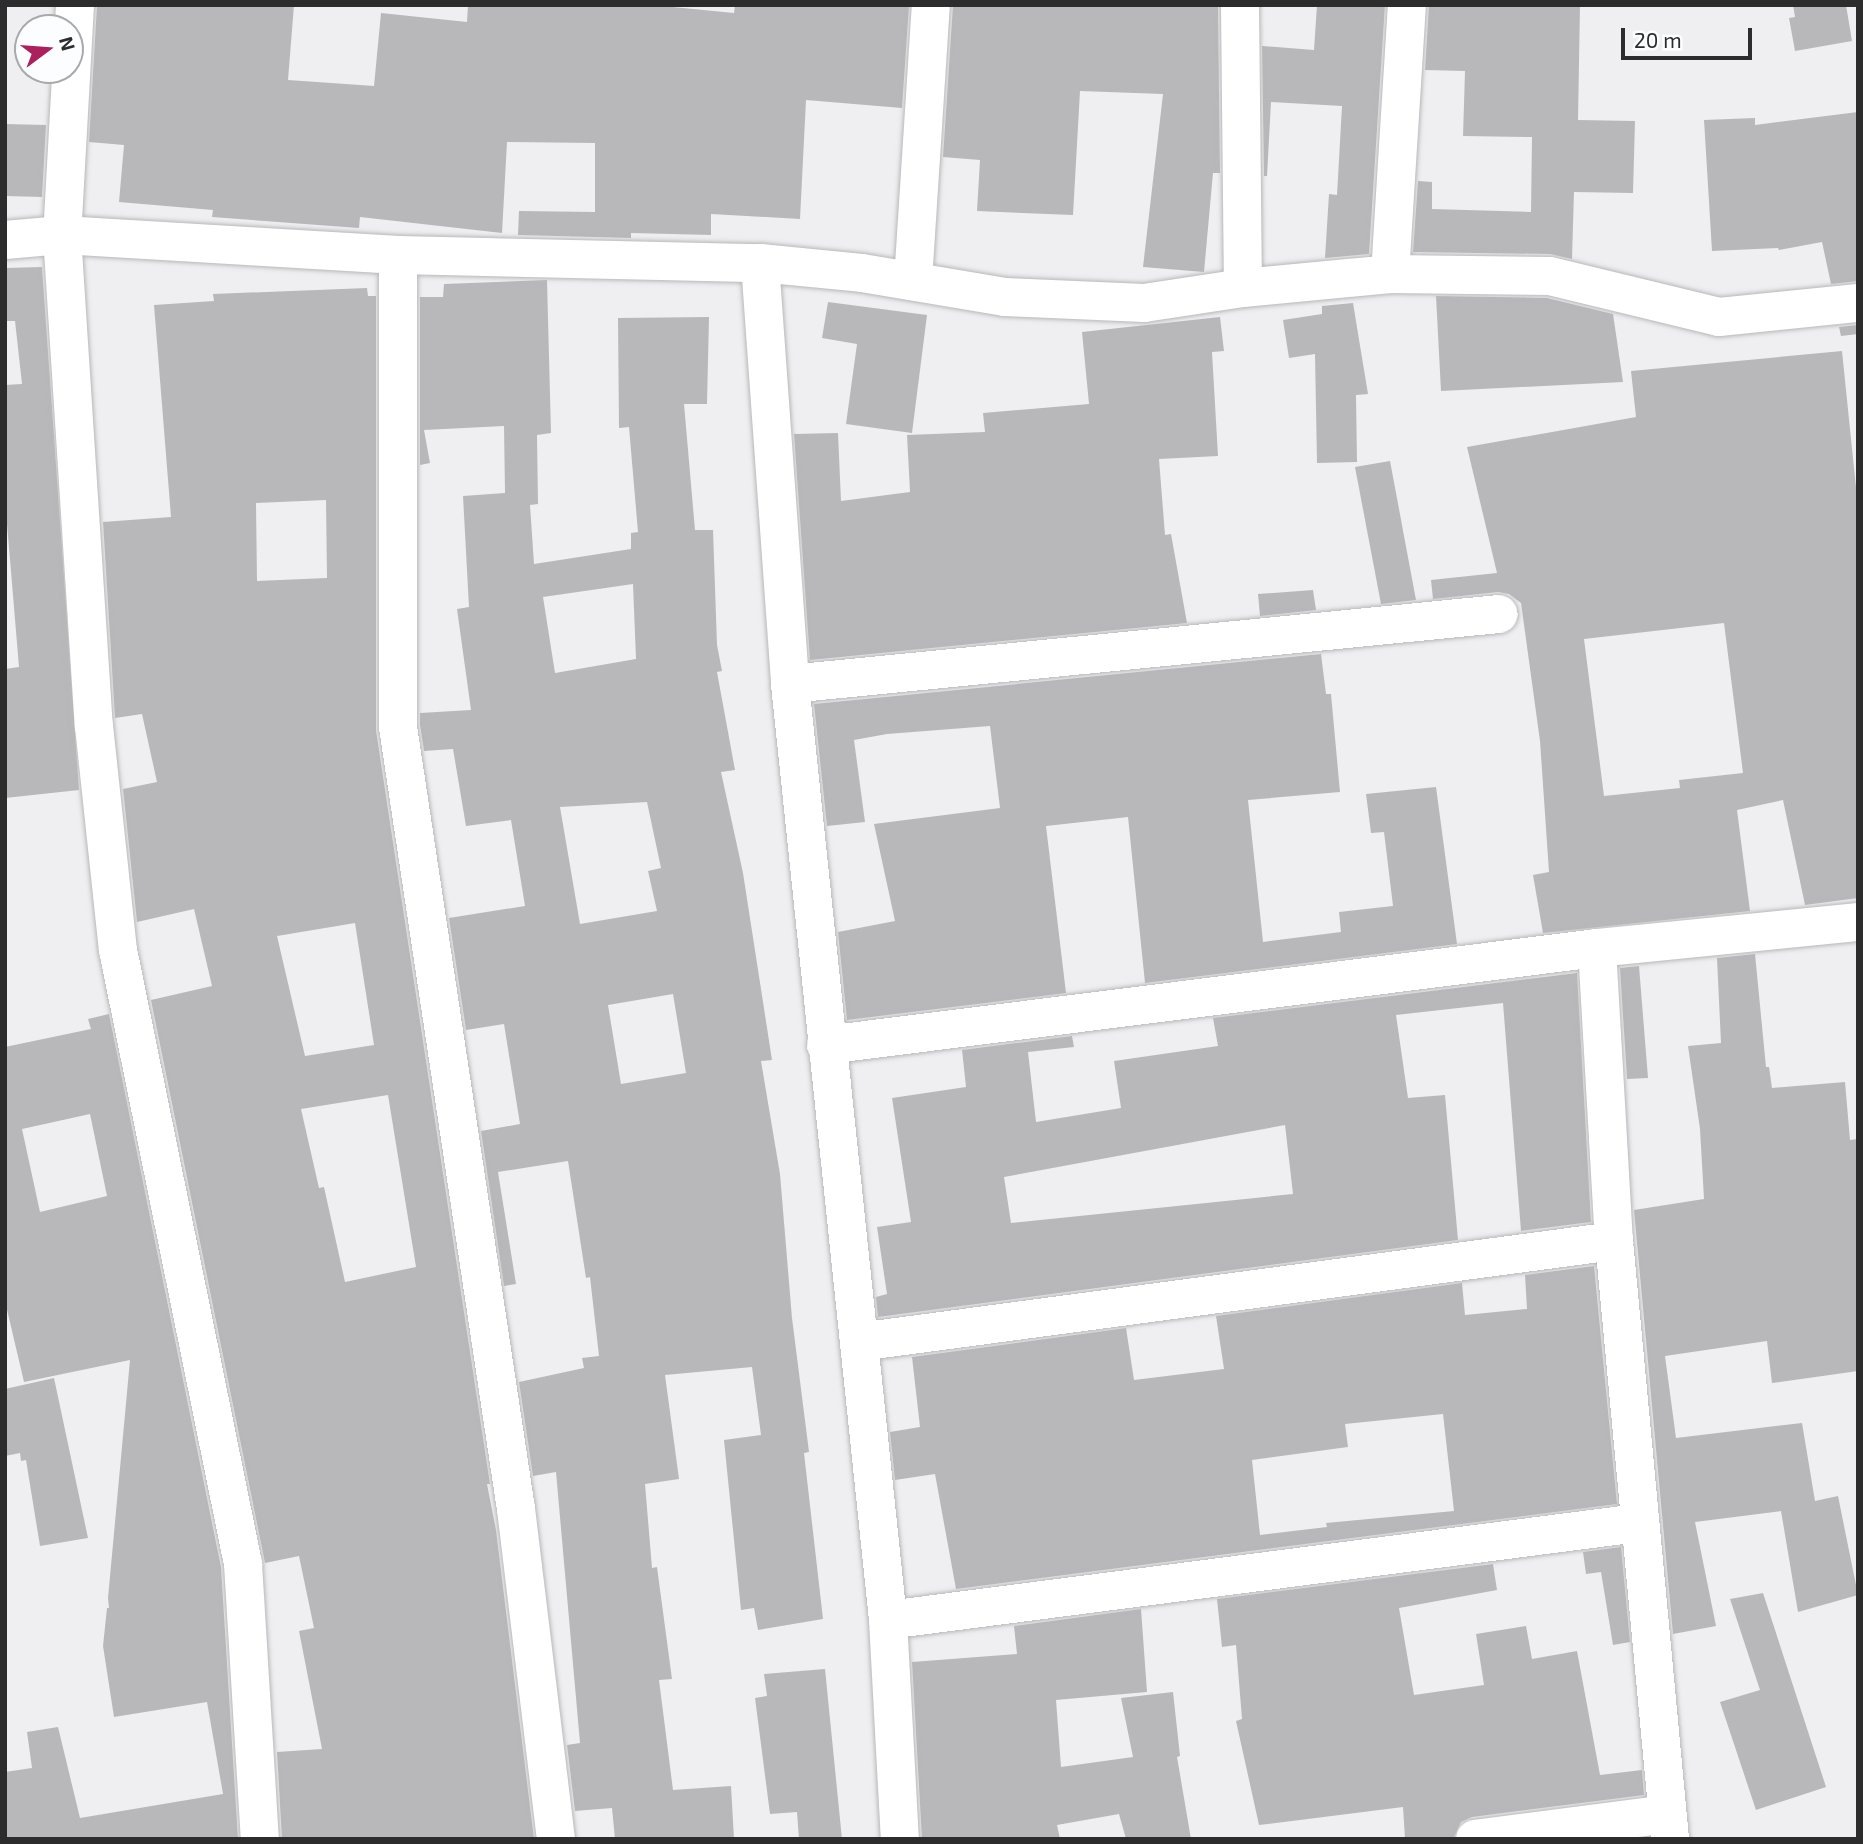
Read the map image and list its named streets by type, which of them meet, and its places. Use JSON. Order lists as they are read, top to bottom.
{
  "scale_bar": "20 m",
  "north": "right"
}
